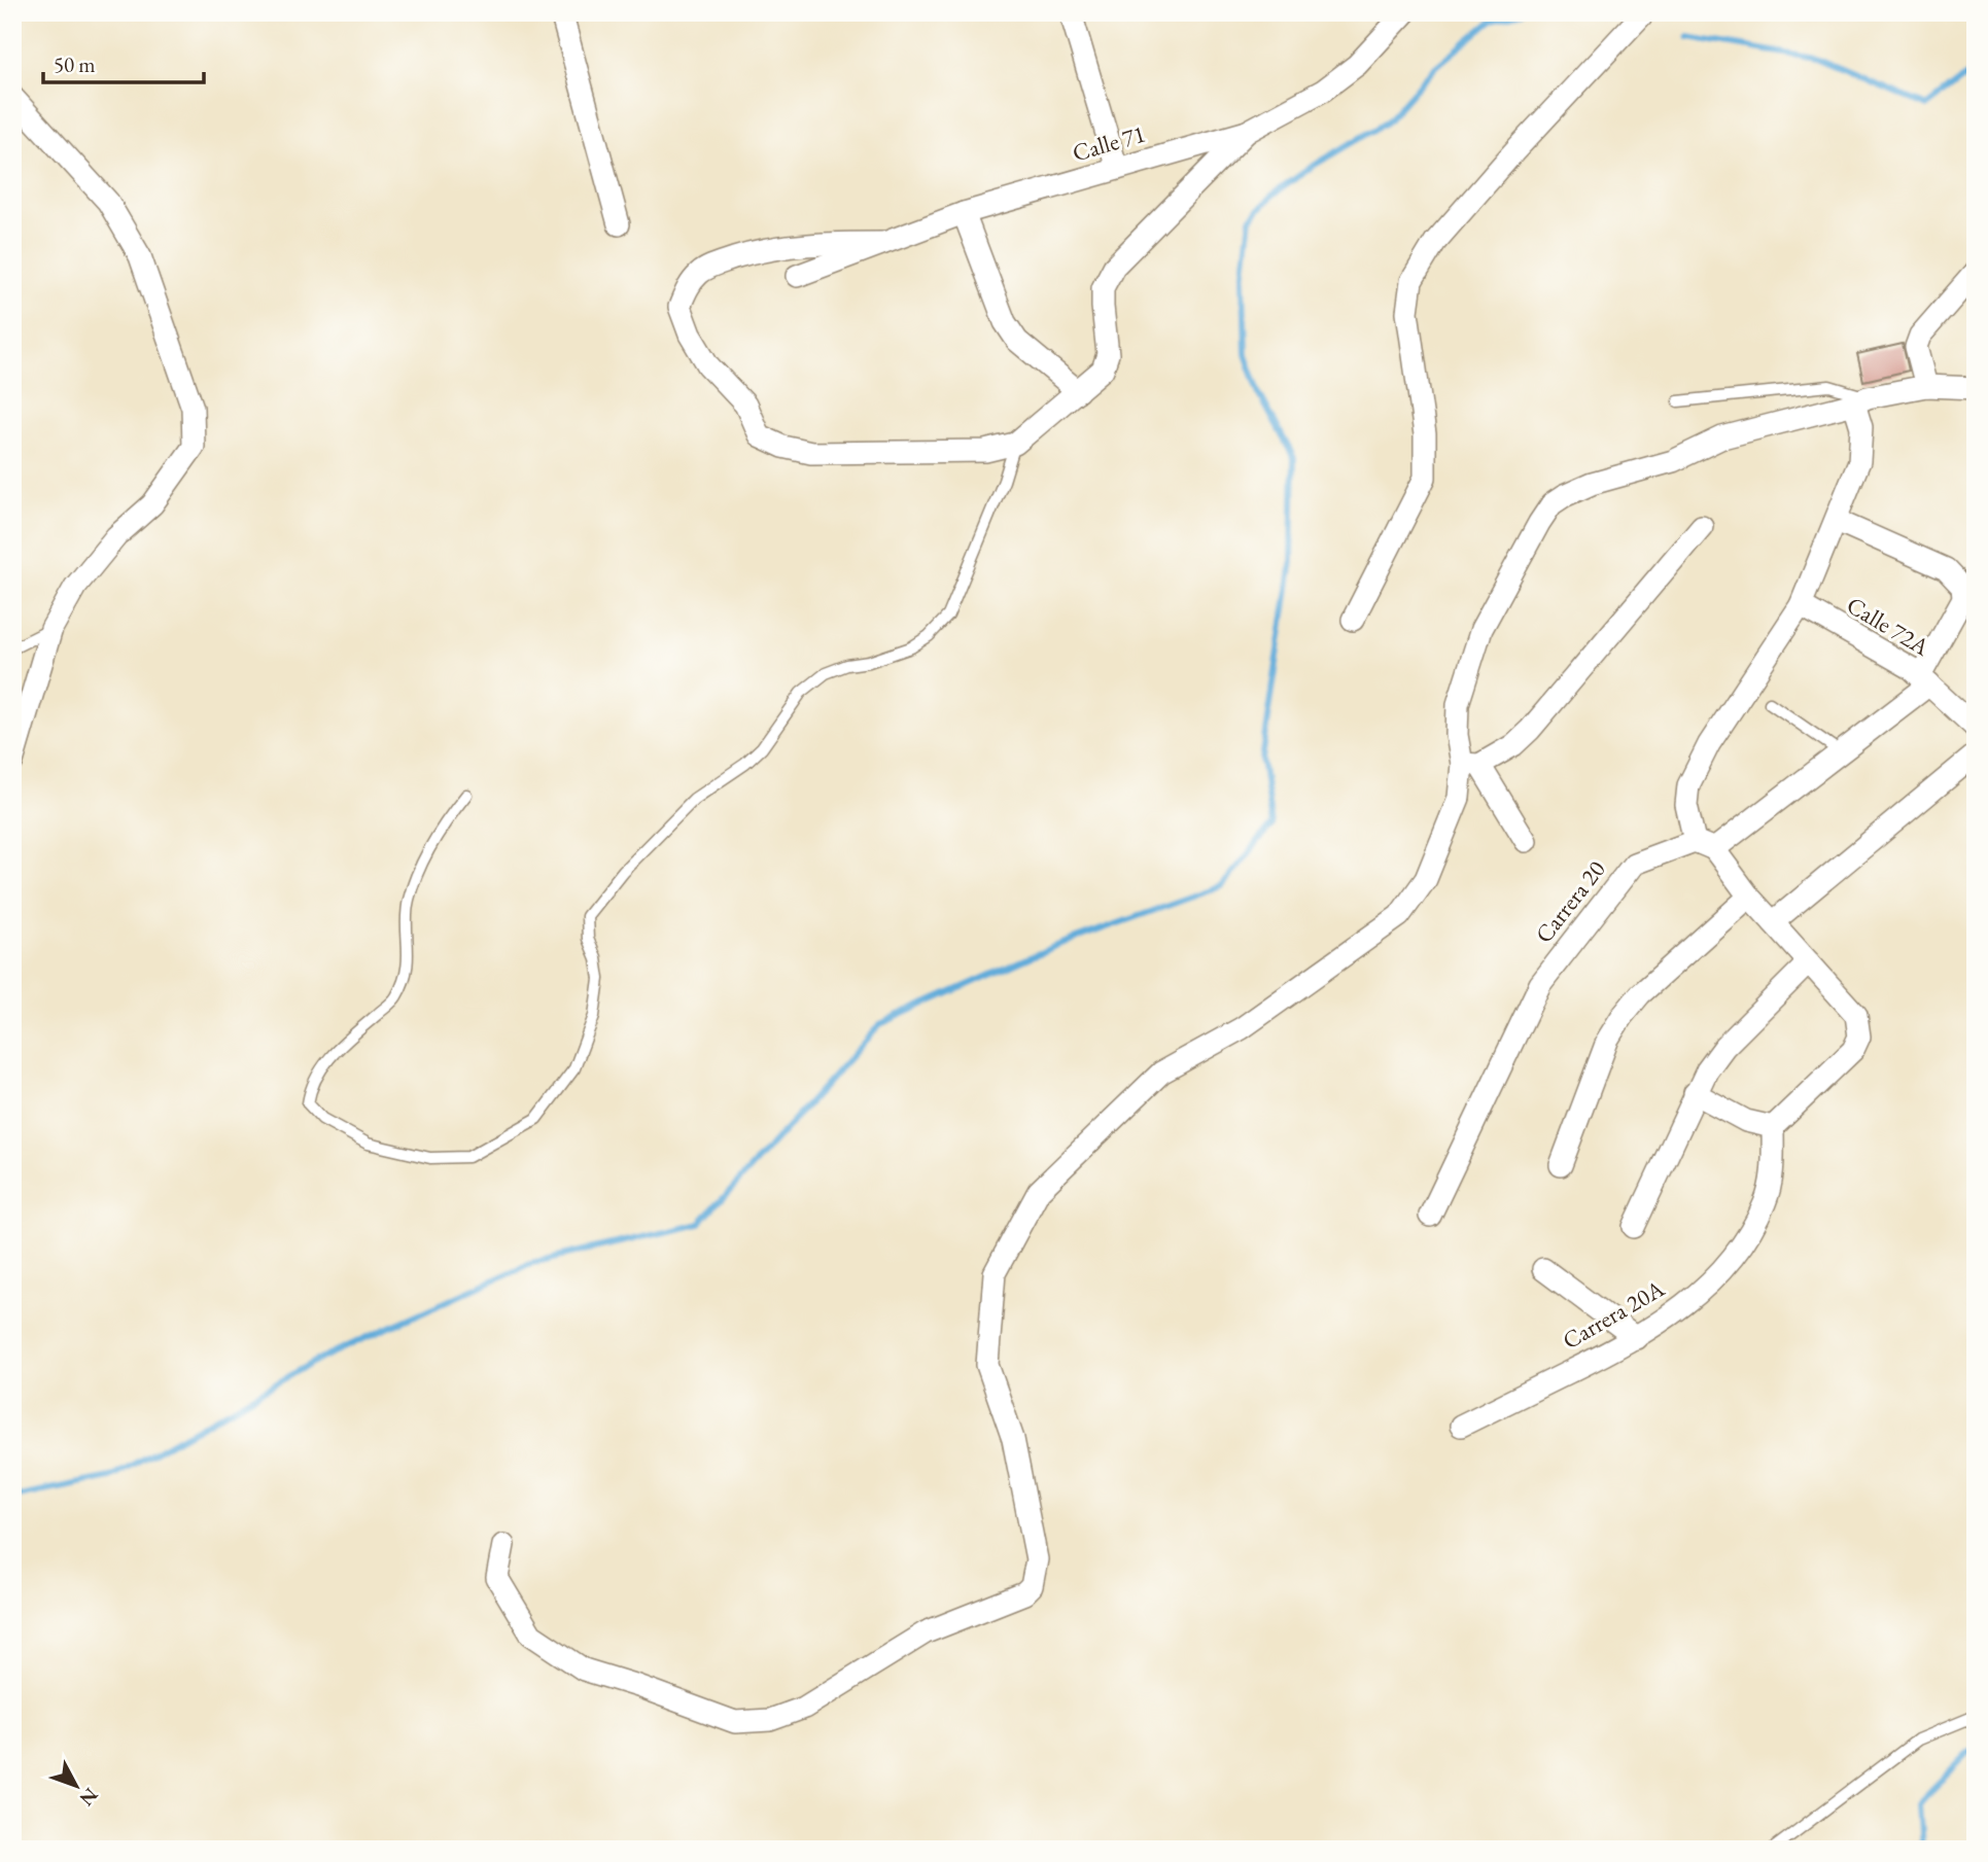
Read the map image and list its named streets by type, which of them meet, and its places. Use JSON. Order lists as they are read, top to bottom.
{
  "streets": {
    "street": [
      "Calle 71",
      "Calle 72A",
      "Carrera 20",
      "Carrera 20A"
    ]
  },
  "crossings": [
    ["Calle 72A", "Carrera 20"]
  ],
  "scale_bar": "50 m",
  "north": "bottom right"
}
